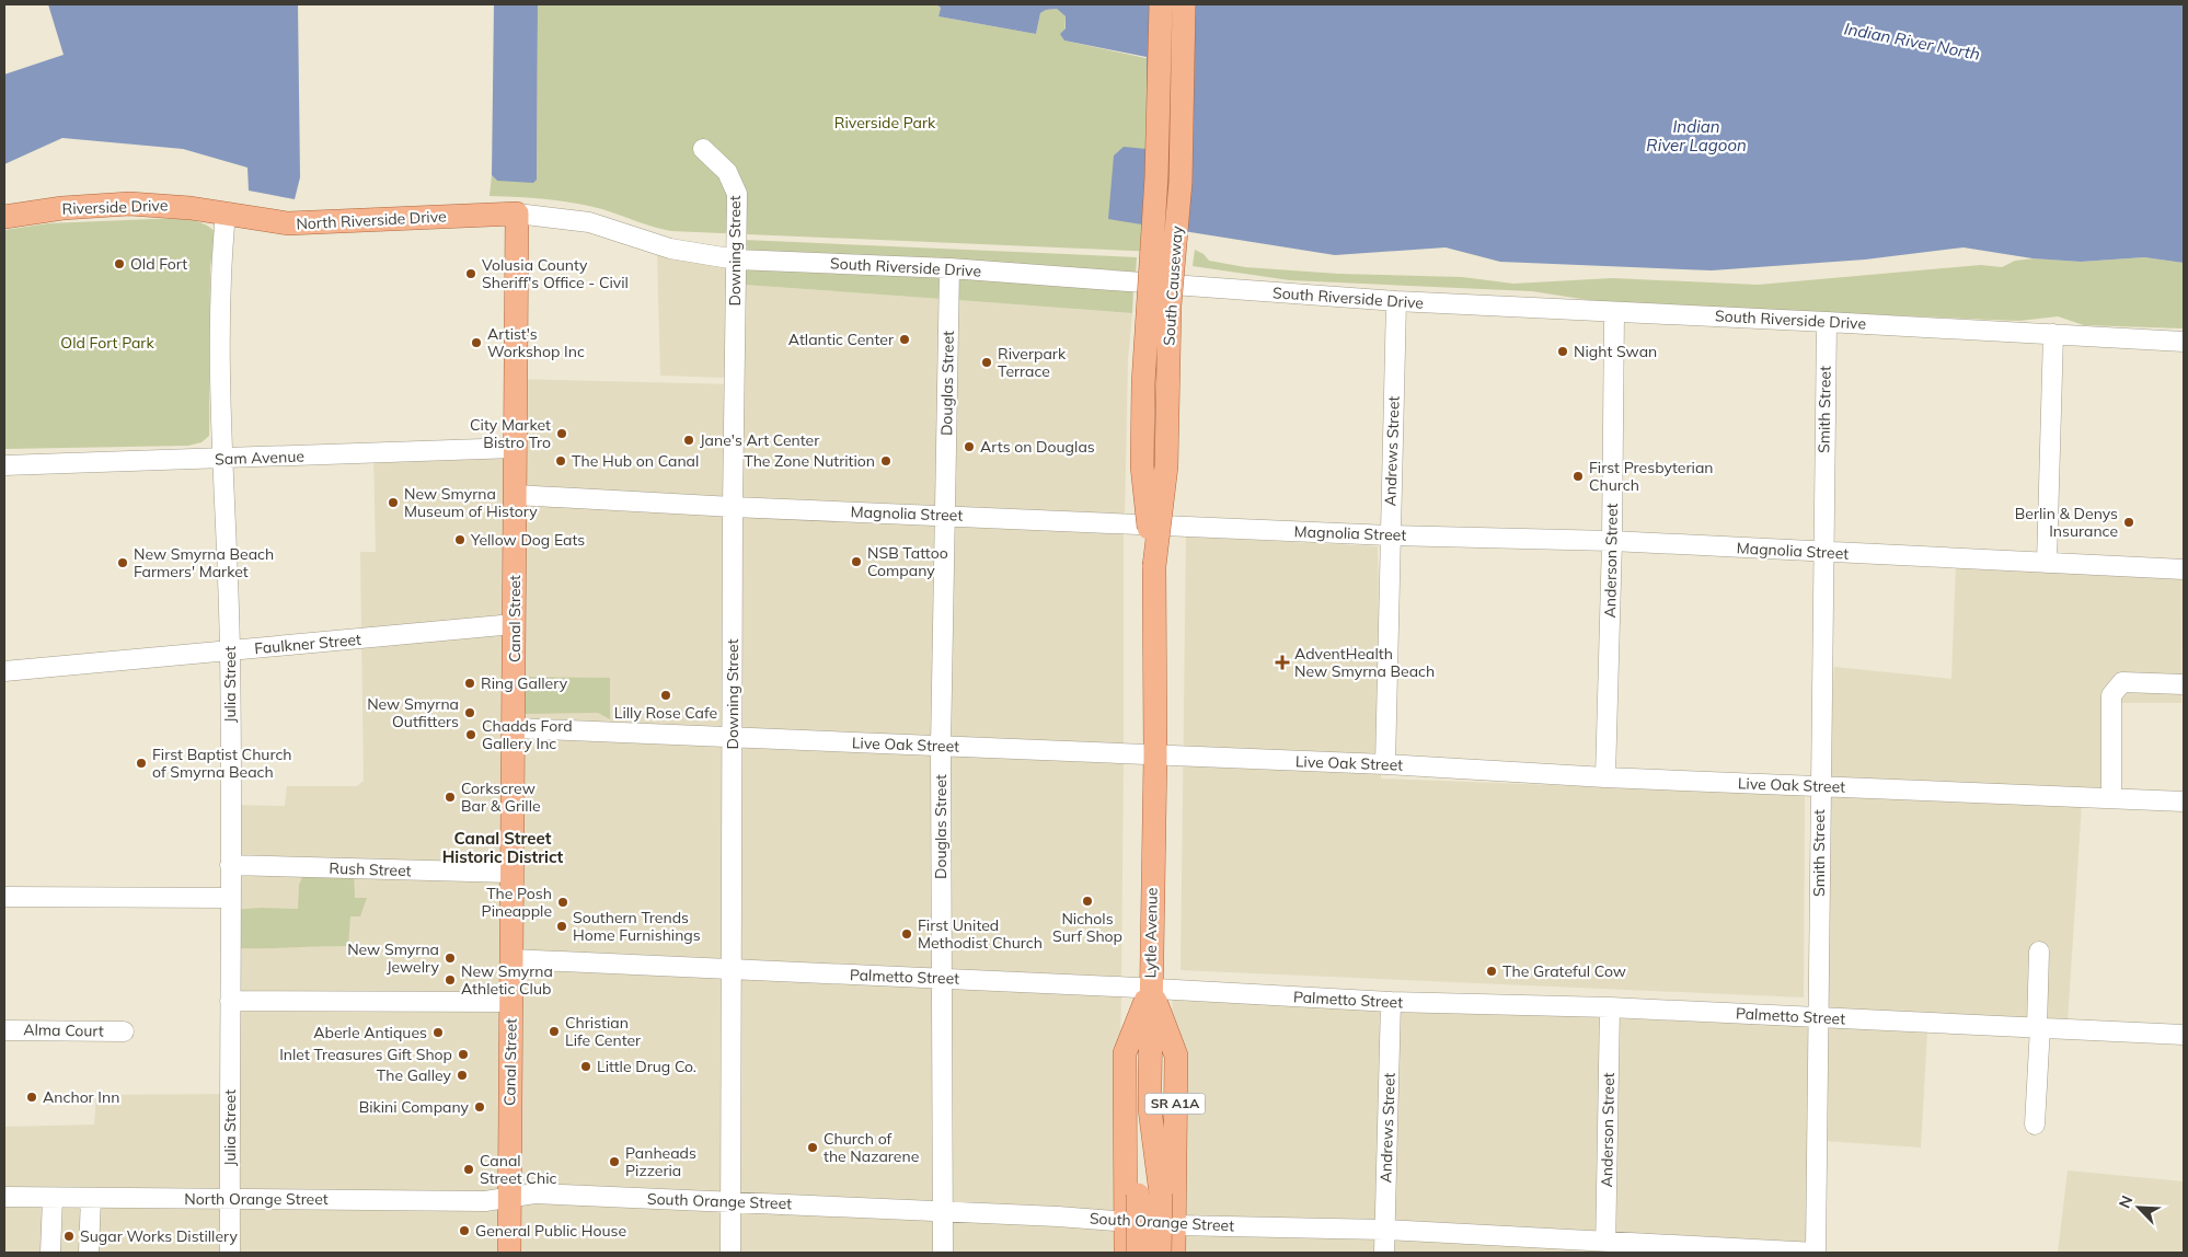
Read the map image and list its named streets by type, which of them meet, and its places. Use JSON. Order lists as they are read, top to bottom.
{
  "streets": {
    "main road": [
      "Riverside Drive",
      "North Riverside Drive",
      "South Causeway",
      "Canal Street",
      "Lytle Avenue",
      "SR A1A"
    ],
    "street": [
      "Downing Street",
      "South Riverside Drive",
      "Douglas Street",
      "Smith Street",
      "Andrews Street",
      "Sam Avenue",
      "Magnolia Street",
      "Anderson Street",
      "Faulkner Street",
      "Julia Street",
      "Live Oak Street",
      "Rush Street",
      "Palmetto Street",
      "Alma Court",
      "North Orange Street",
      "South Orange Street"
    ]
  },
  "crossings": [
    ["Riverside Drive", "North Riverside Drive"],
    ["Riverside Drive", "Julia Street"],
    ["North Riverside Drive", "South Riverside Drive"],
    ["North Riverside Drive", "Canal Street"],
    ["North Riverside Drive", "Julia Street"],
    ["Downing Street", "South Riverside Drive"],
    ["Downing Street", "Magnolia Street"],
    ["Downing Street", "Live Oak Street"],
    ["Downing Street", "Palmetto Street"],
    ["Downing Street", "South Orange Street"],
    ["South Riverside Drive", "Douglas Street"],
    ["South Riverside Drive", "Smith Street"],
    ["South Riverside Drive", "Andrews Street"],
    ["South Riverside Drive", "Anderson Street"],
    ["South Riverside Drive", "Canal Street"],
    ["South Causeway", "Live Oak Street"],
    ["South Causeway", "Lytle Avenue"],
    ["Douglas Street", "Magnolia Street"],
    ["Douglas Street", "Live Oak Street"],
    ["Douglas Street", "Palmetto Street"],
    ["Douglas Street", "South Orange Street"],
    ["Smith Street", "Magnolia Street"],
    ["Smith Street", "Live Oak Street"],
    ["Smith Street", "Palmetto Street"],
    ["Smith Street", "South Orange Street"],
    ["Andrews Street", "Magnolia Street"],
    ["Andrews Street", "Live Oak Street"],
    ["Andrews Street", "Palmetto Street"],
    ["Andrews Street", "South Orange Street"],
    ["Sam Avenue", "Canal Street"],
    ["Sam Avenue", "Julia Street"],
    ["Magnolia Street", "Anderson Street"],
    ["Magnolia Street", "Canal Street"],
    ["Anderson Street", "Live Oak Street"],
    ["Anderson Street", "Palmetto Street"],
    ["Anderson Street", "South Orange Street"],
    ["Canal Street", "Faulkner Street"],
    ["Canal Street", "Live Oak Street"],
    ["Canal Street", "Rush Street"],
    ["Canal Street", "Palmetto Street"],
    ["Canal Street", "North Orange Street"],
    ["Canal Street", "South Orange Street"],
    ["Faulkner Street", "Julia Street"],
    ["Julia Street", "Rush Street"],
    ["Julia Street", "North Orange Street"],
    ["Live Oak Street", "Lytle Avenue"],
    ["Lytle Avenue", "Palmetto Street"],
    ["Lytle Avenue", "SR A1A"],
    ["Palmetto Street", "SR A1A"],
    ["SR A1A", "South Orange Street"],
    ["North Orange Street", "South Orange Street"]
  ],
  "districts": ["Canal Street Historic District"],
  "water": ["Indian River North", "Indian River Lagoon"],
  "parks": ["Riverside Park", "Old Fort Park"],
  "places": {
    "other": [
      "Old Fort",
      "Volusia County Sheriff's Office - Civil",
      "Atlantic Center",
      "Artist's Workshop Inc",
      "Night Swan",
      "Riverpark Terrace",
      "City Market Bistro Tro",
      "Jane's Art Center",
      "Arts on Douglas",
      "The Hub on Canal",
      "The Zone Nutrition",
      "First Presbyterian Church",
      "New Smyrna Museum of History",
      "Berlin & Denys Insurance",
      "Yellow Dog Eats",
      "NSB Tattoo Company",
      "New Smyrna Beach Farmers' Market",
      "Ring Gallery",
      "Lilly Rose Cafe",
      "New Smyrna Outfitters",
      "Chadds Ford Gallery Inc",
      "First Baptist Church of Smyrna Beach",
      "Corkscrew Bar & Grille",
      "Nichols Surf Shop",
      "The Posh Pineapple",
      "Southern Trends Home Furnishings",
      "First United Methodist Church",
      "New Smyrna Jewelry",
      "The Grateful Cow",
      "New Smyrna Athletic Club",
      "Christian Life Center",
      "Aberle Antiques",
      "Inlet Treasures Gift Shop",
      "Little Drug Co.",
      "The Galley",
      "Anchor Inn",
      "Bikini Company",
      "Church of the Nazarene",
      "Panheads Pizzeria",
      "Canal Street Chic",
      "General Public House",
      "Sugar Works Distillery"
    ],
    "health": ["AdventHealth New Smyrna Beach"]
  },
  "north": "top left"
}
